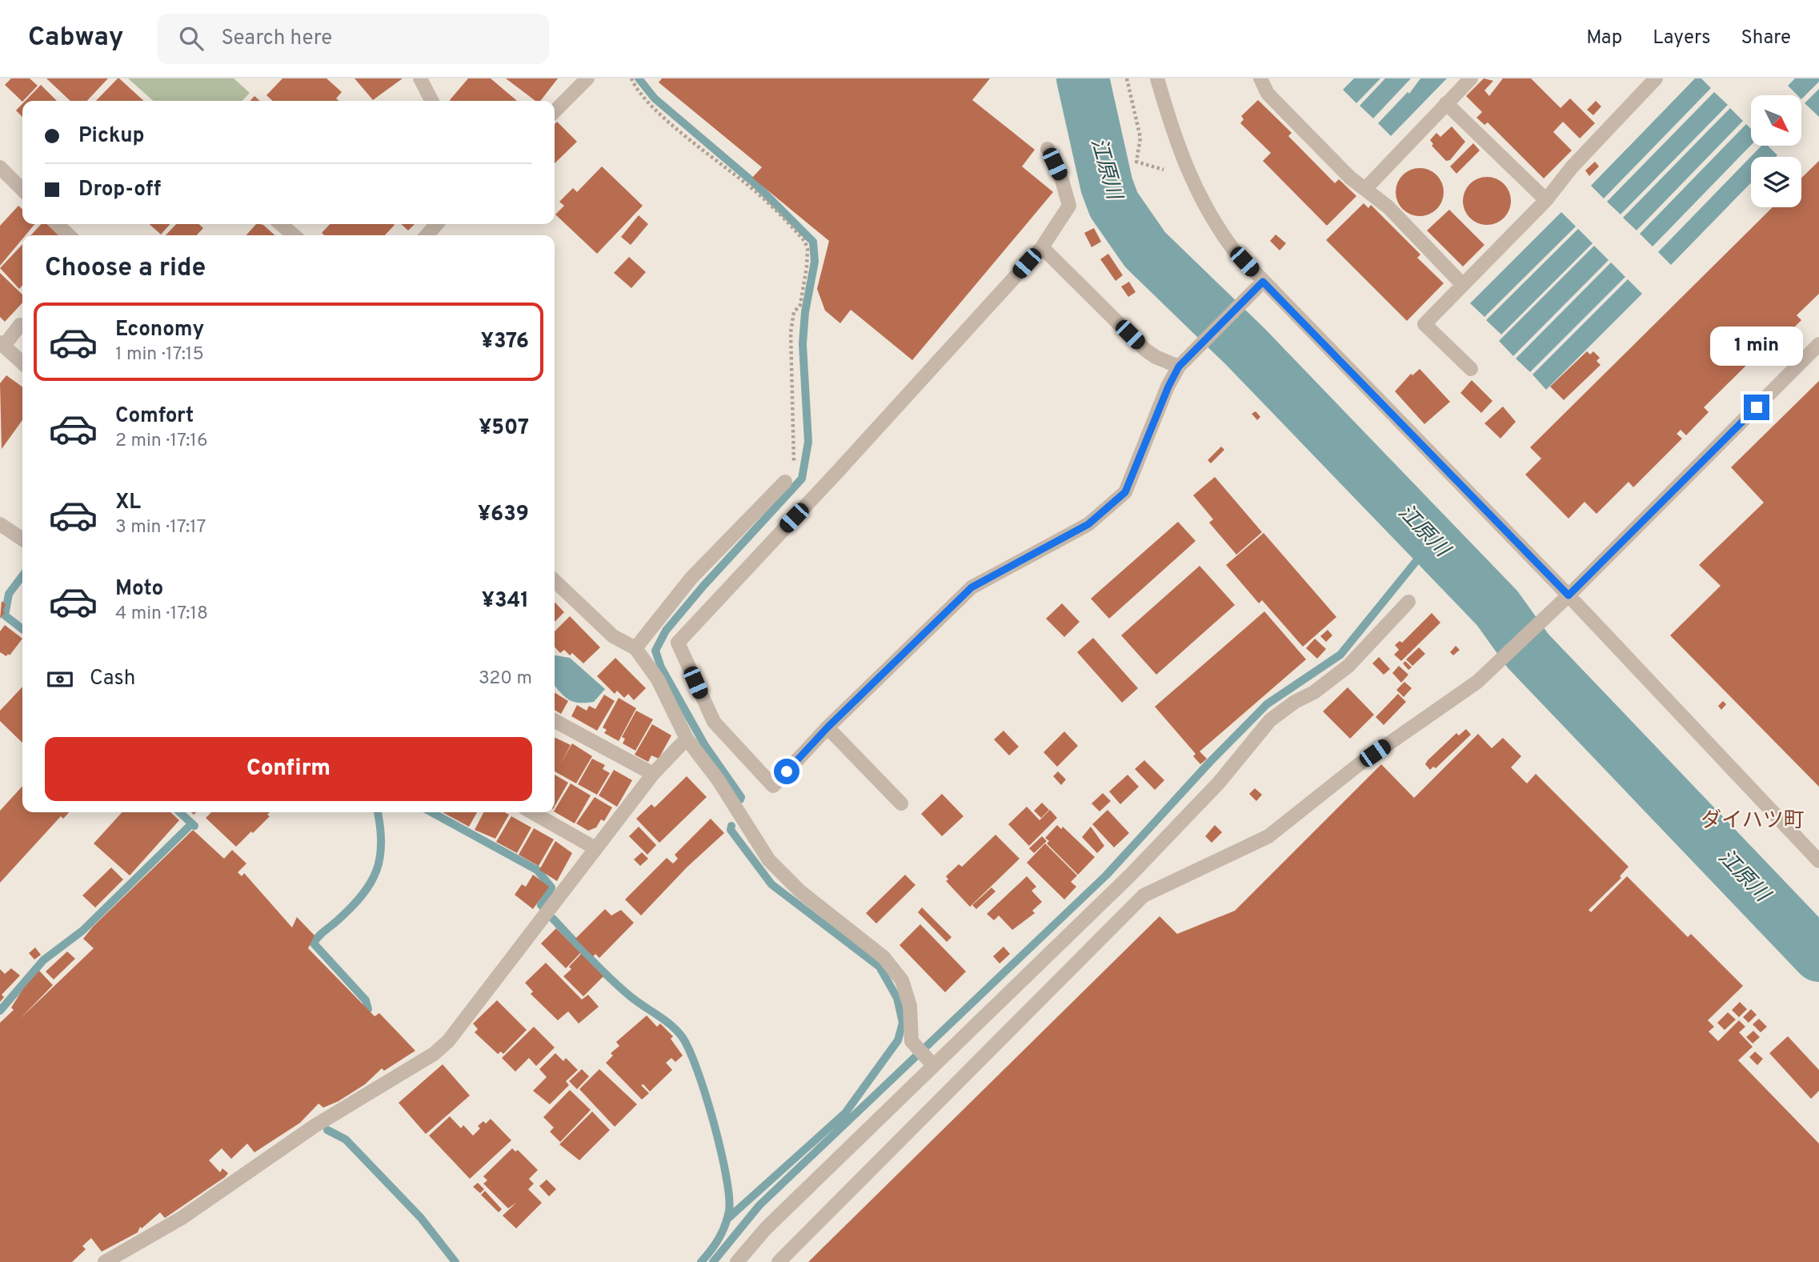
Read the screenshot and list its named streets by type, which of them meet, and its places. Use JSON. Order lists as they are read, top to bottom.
{
  "districts": ["ダイハツ町"],
  "water": ["江原川"],
  "north": "bottom right",
  "page": {
    "header": "Cabway",
    "search": "Search here",
    "nav": ["Map", "Layers", "Share"],
    "banner": ["Pickup", "Drop-off"],
    "heading": "Choose a ride",
    "list": [
      {
        "name": "Economy",
        "note": "1 min · 17:15",
        "value": "¥376"
      },
      {
        "name": "Comfort",
        "note": "2 min · 17:16",
        "value": "¥507"
      },
      {
        "name": "XL",
        "note": "3 min · 17:17",
        "value": "¥639"
      },
      {
        "name": "Moto",
        "note": "4 min · 17:18",
        "value": "¥341"
      }
    ],
    "bubble": "1 min",
    "pay": ["Cash", "320 m"],
    "buttons": "Confirm"
  }
}
